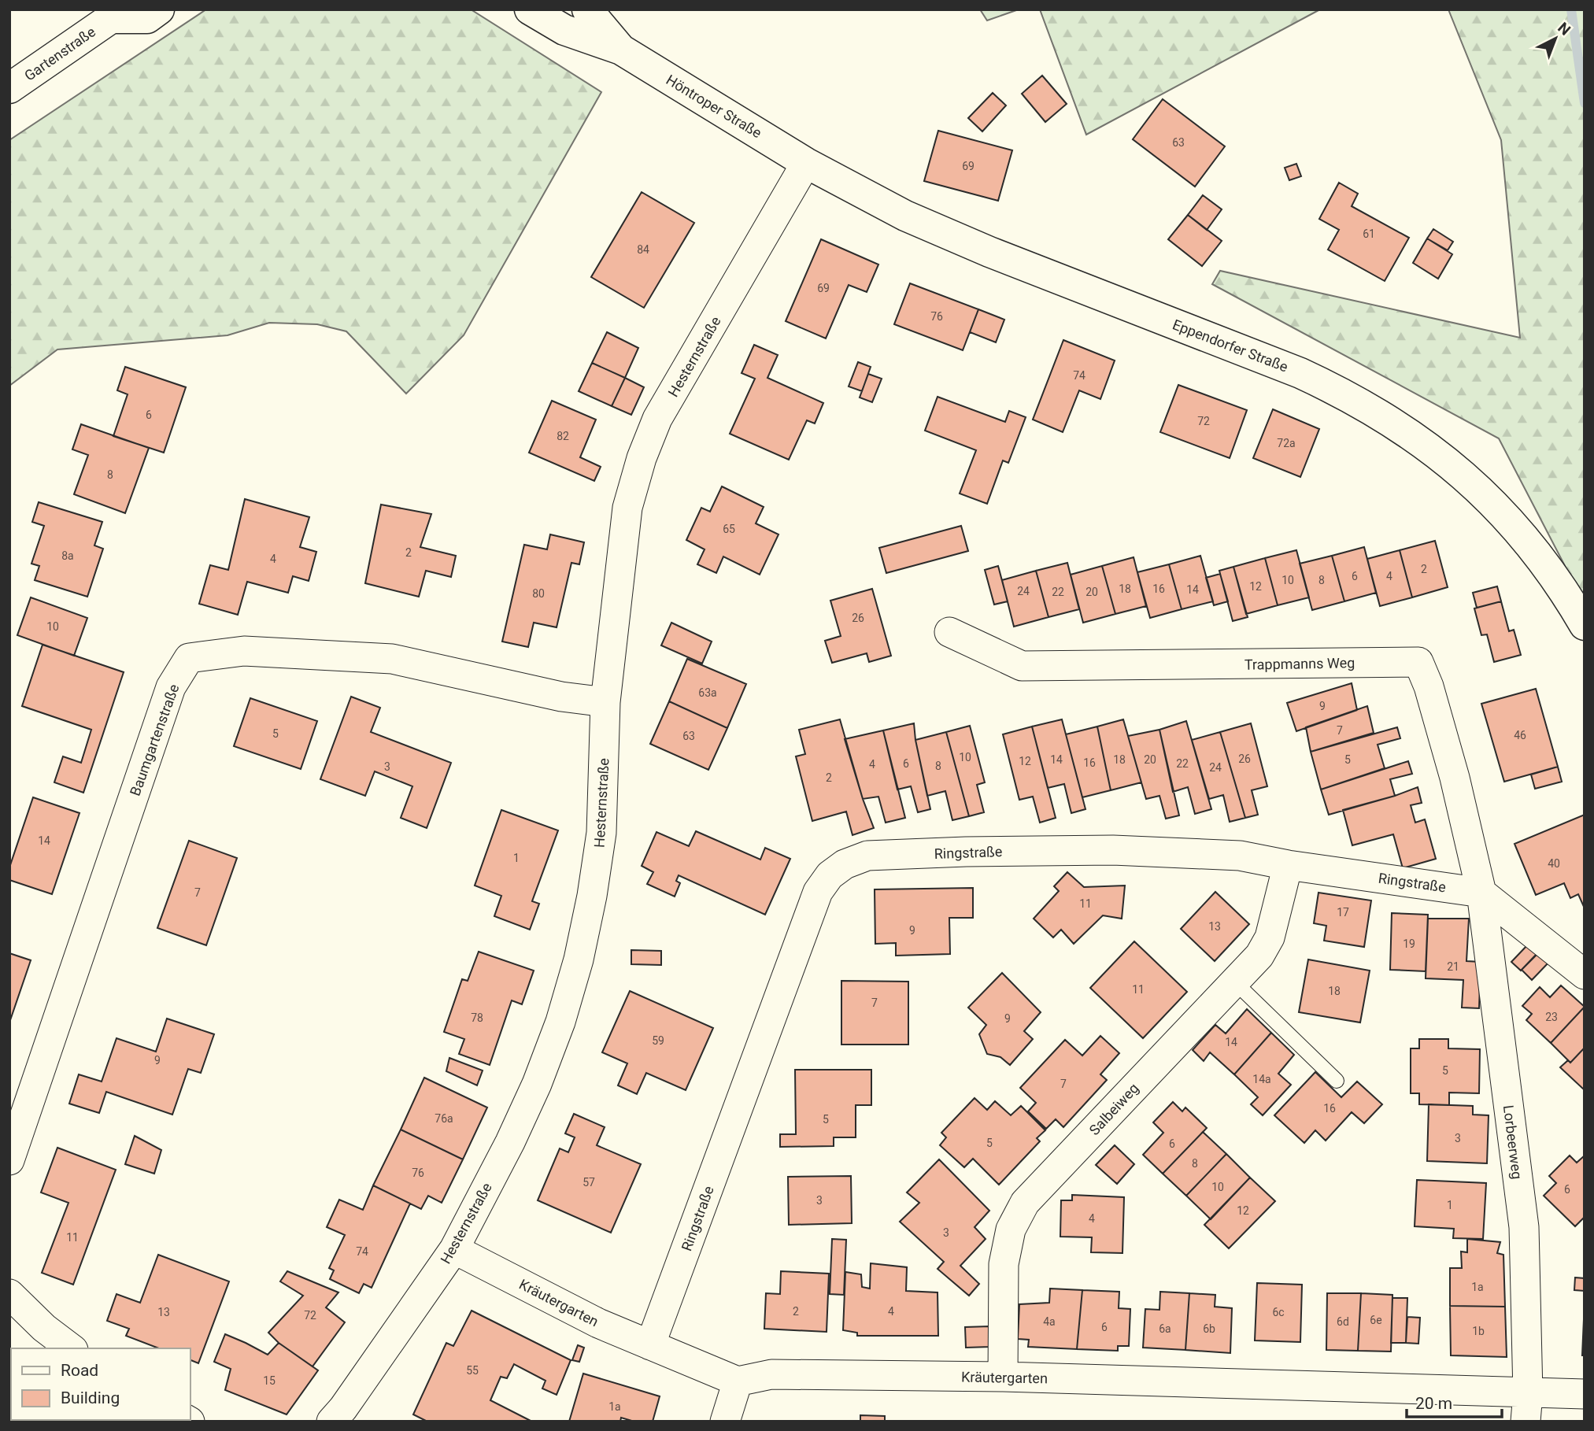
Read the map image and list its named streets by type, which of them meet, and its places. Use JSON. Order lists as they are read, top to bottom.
{
  "streets": {
    "street": [
      "Gartenstraße",
      "Höntroper Straße",
      "Eppendorfer Straße",
      "Hesternstraße",
      "Trappmanns Weg",
      "Baumgartenstraße",
      "Ringstraße",
      "Salbeiweg",
      "Lorbeerweg",
      "Kräutergarten"
    ]
  },
  "crossings": [
    ["Höntroper Straße", "Eppendorfer Straße"],
    ["Höntroper Straße", "Hesternstraße"],
    ["Eppendorfer Straße", "Hesternstraße"],
    ["Hesternstraße", "Baumgartenstraße"],
    ["Hesternstraße", "Kräutergarten"],
    ["Trappmanns Weg", "Ringstraße"],
    ["Trappmanns Weg", "Lorbeerweg"],
    ["Ringstraße", "Salbeiweg"],
    ["Ringstraße", "Lorbeerweg"],
    ["Ringstraße", "Kräutergarten"],
    ["Salbeiweg", "Kräutergarten"],
    ["Lorbeerweg", "Kräutergarten"]
  ],
  "house_numbers": [
    "63",
    "69",
    "61",
    "84",
    "69",
    "76",
    "74",
    "6",
    "72",
    "82",
    "72a",
    "8",
    "65",
    "2",
    "8a",
    "4",
    "2",
    "6",
    "4",
    "10",
    "8",
    "12",
    "18",
    "16",
    "14",
    "24",
    "22",
    "20",
    "80",
    "26",
    "10",
    "63a",
    "9",
    "7",
    "5",
    "46",
    "63",
    "10",
    "26",
    "14",
    "18",
    "20",
    "5",
    "12",
    "16",
    "6",
    "22",
    "4",
    "8",
    "3",
    "24",
    "2",
    "14",
    "1",
    "40",
    "7",
    "11",
    "17",
    "13",
    "9",
    "19",
    "21",
    "11",
    "18",
    "7",
    "23",
    "78",
    "9",
    "59",
    "14",
    "9",
    "5",
    "14a",
    "7",
    "16",
    "76a",
    "5",
    "3",
    "5",
    "6",
    "8",
    "76",
    "57",
    "10",
    "6",
    "3",
    "1",
    "12",
    "4",
    "3",
    "11",
    "74",
    "1a",
    "2",
    "4",
    "13",
    "6c",
    "72",
    "6e",
    "4a",
    "6d",
    "6",
    "6a",
    "6b",
    "1b",
    "55",
    "15",
    "1a"
  ],
  "legend": ["Road", "Building"],
  "scale_bar": "20 m",
  "north": "top right"
}
